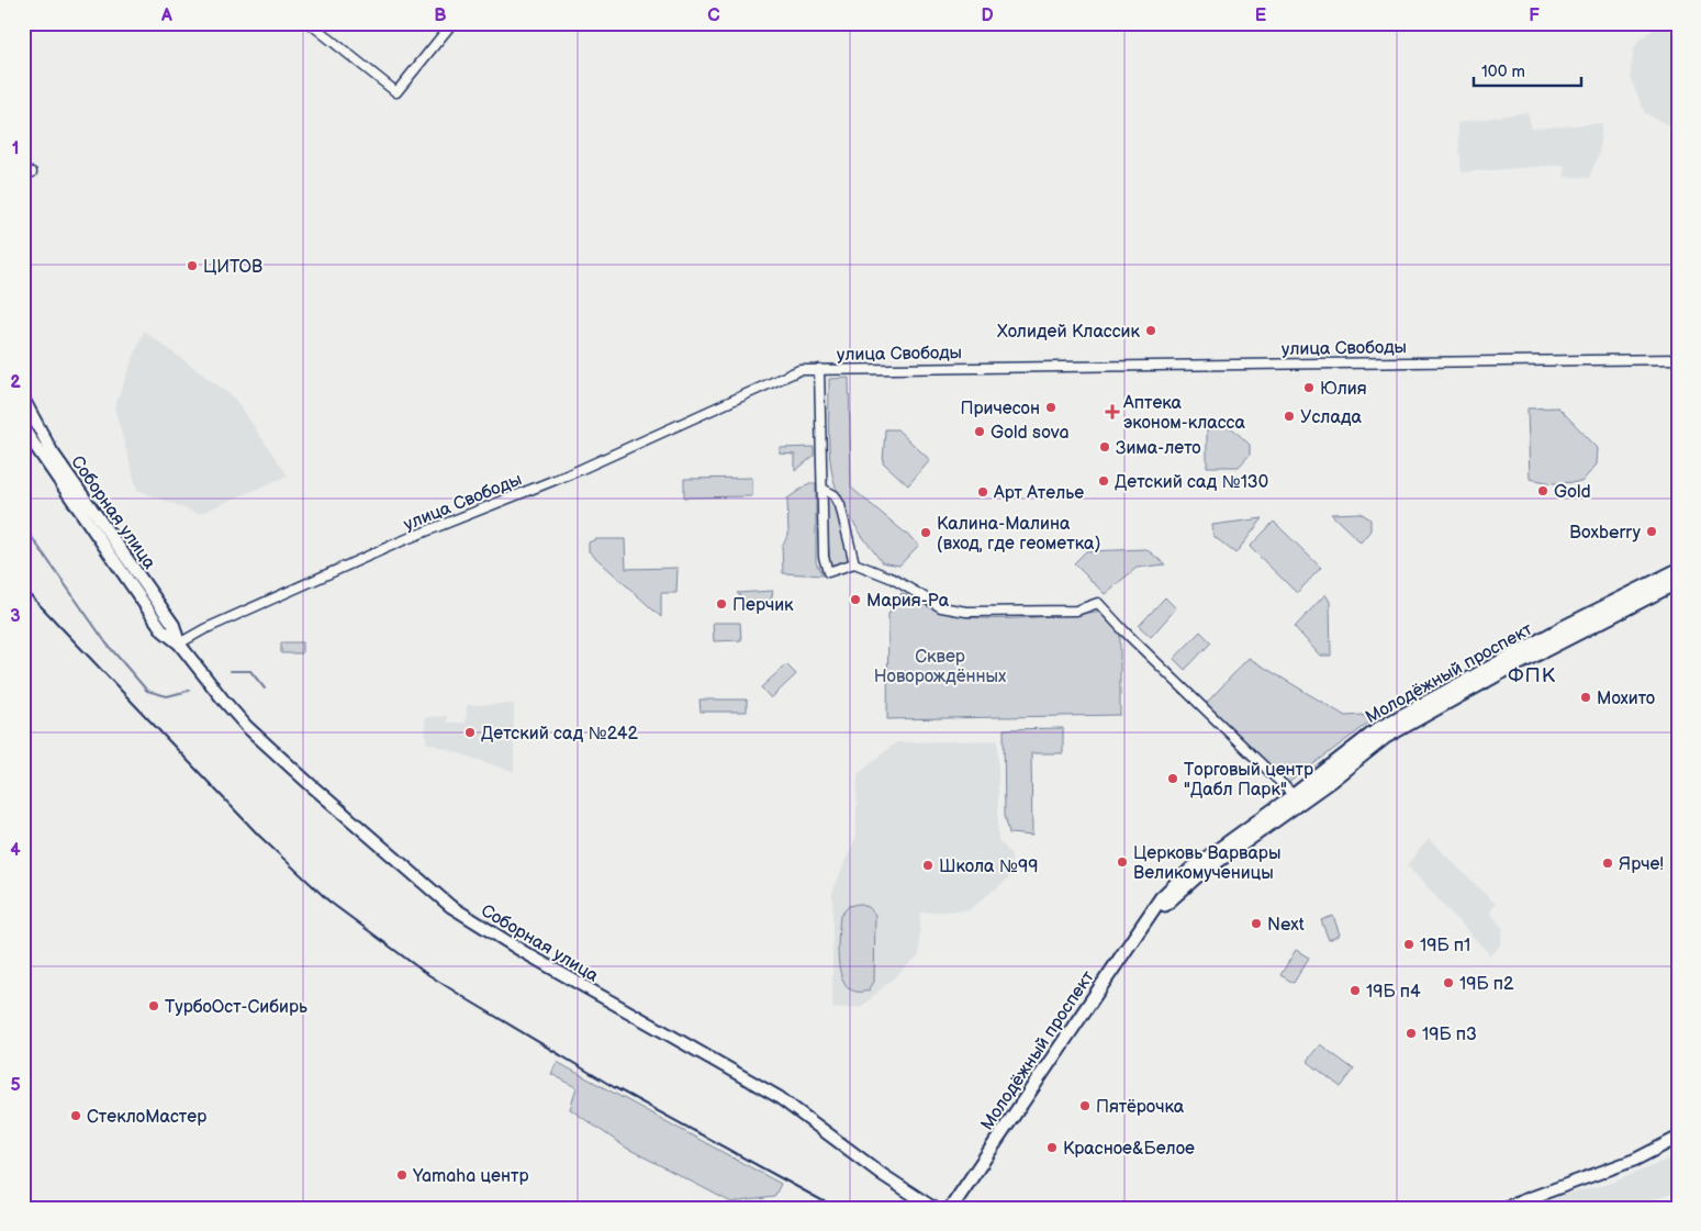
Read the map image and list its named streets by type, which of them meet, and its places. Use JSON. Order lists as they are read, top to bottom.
{
  "streets": {
    "main road": ["Молодёжный проспект"],
    "street": ["улица Свободы", "Соборная улица"]
  },
  "crossings": [
    ["улица Свободы", "Соборная улица"]
  ],
  "districts": ["ФПК"],
  "parks": ["Сквер Новорождённых"],
  "places": {
    "other": [
      "ЦИТОВ",
      "Холидей Классик",
      "Юлия",
      "Причесон",
      "Услада",
      "Gold sova",
      "Зима-лето",
      "Детский сад №130",
      "Gold",
      "Арт Ателье",
      "Boxberry",
      "Калина-Малина (вход, где геометка)",
      "Мария-Ра",
      "Перчик",
      "Мохито",
      "Детский сад №242",
      "Торговый центр \"Дабл Парк\"",
      "Церковь Варвары Великомученицы",
      "Ярче!",
      "Школа №99",
      "Next",
      "19Б п1",
      "19Б п2",
      "19Б п4",
      "ТурбоОст-Сибирь",
      "19Б п3",
      "Пятёрочка",
      "СтеклоМастер",
      "Красное&Белое",
      "Yamaha центр"
    ],
    "health": ["Аптека эконом-класса"]
  },
  "scale_bar": "100 m",
  "grid": {
    "columns": [
      "A",
      "B",
      "C",
      "D",
      "E",
      "F"
    ],
    "rows": [
      "1",
      "2",
      "3",
      "4",
      "5"
    ]
  }
}
